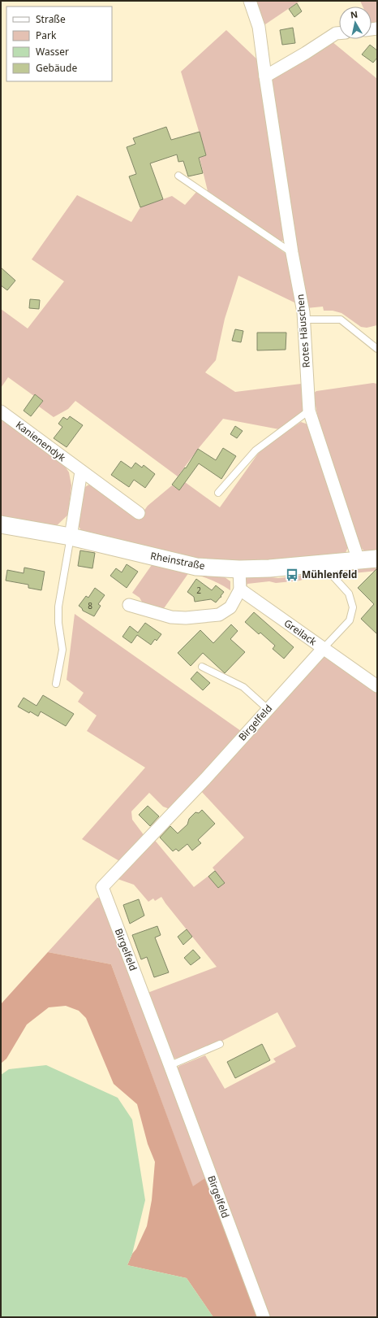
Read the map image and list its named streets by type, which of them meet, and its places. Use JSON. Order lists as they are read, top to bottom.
{
  "streets": {
    "main road": ["Rheinstraße"],
    "street": [
      "Rotes Häuschen",
      "Kanienendyk",
      "Greilack",
      "Birgelfeld"
    ]
  },
  "crossings": [
    ["Rotes Häuschen", "Rheinstraße"],
    ["Greilack", "Birgelfeld"]
  ],
  "places": {
    "bus stop": ["Mühlenfeld"]
  },
  "house_numbers": ["2", "8"],
  "legend": [
    "Straße",
    "Park",
    "Wasser",
    "Gebäude"
  ],
  "north": "top"
}
